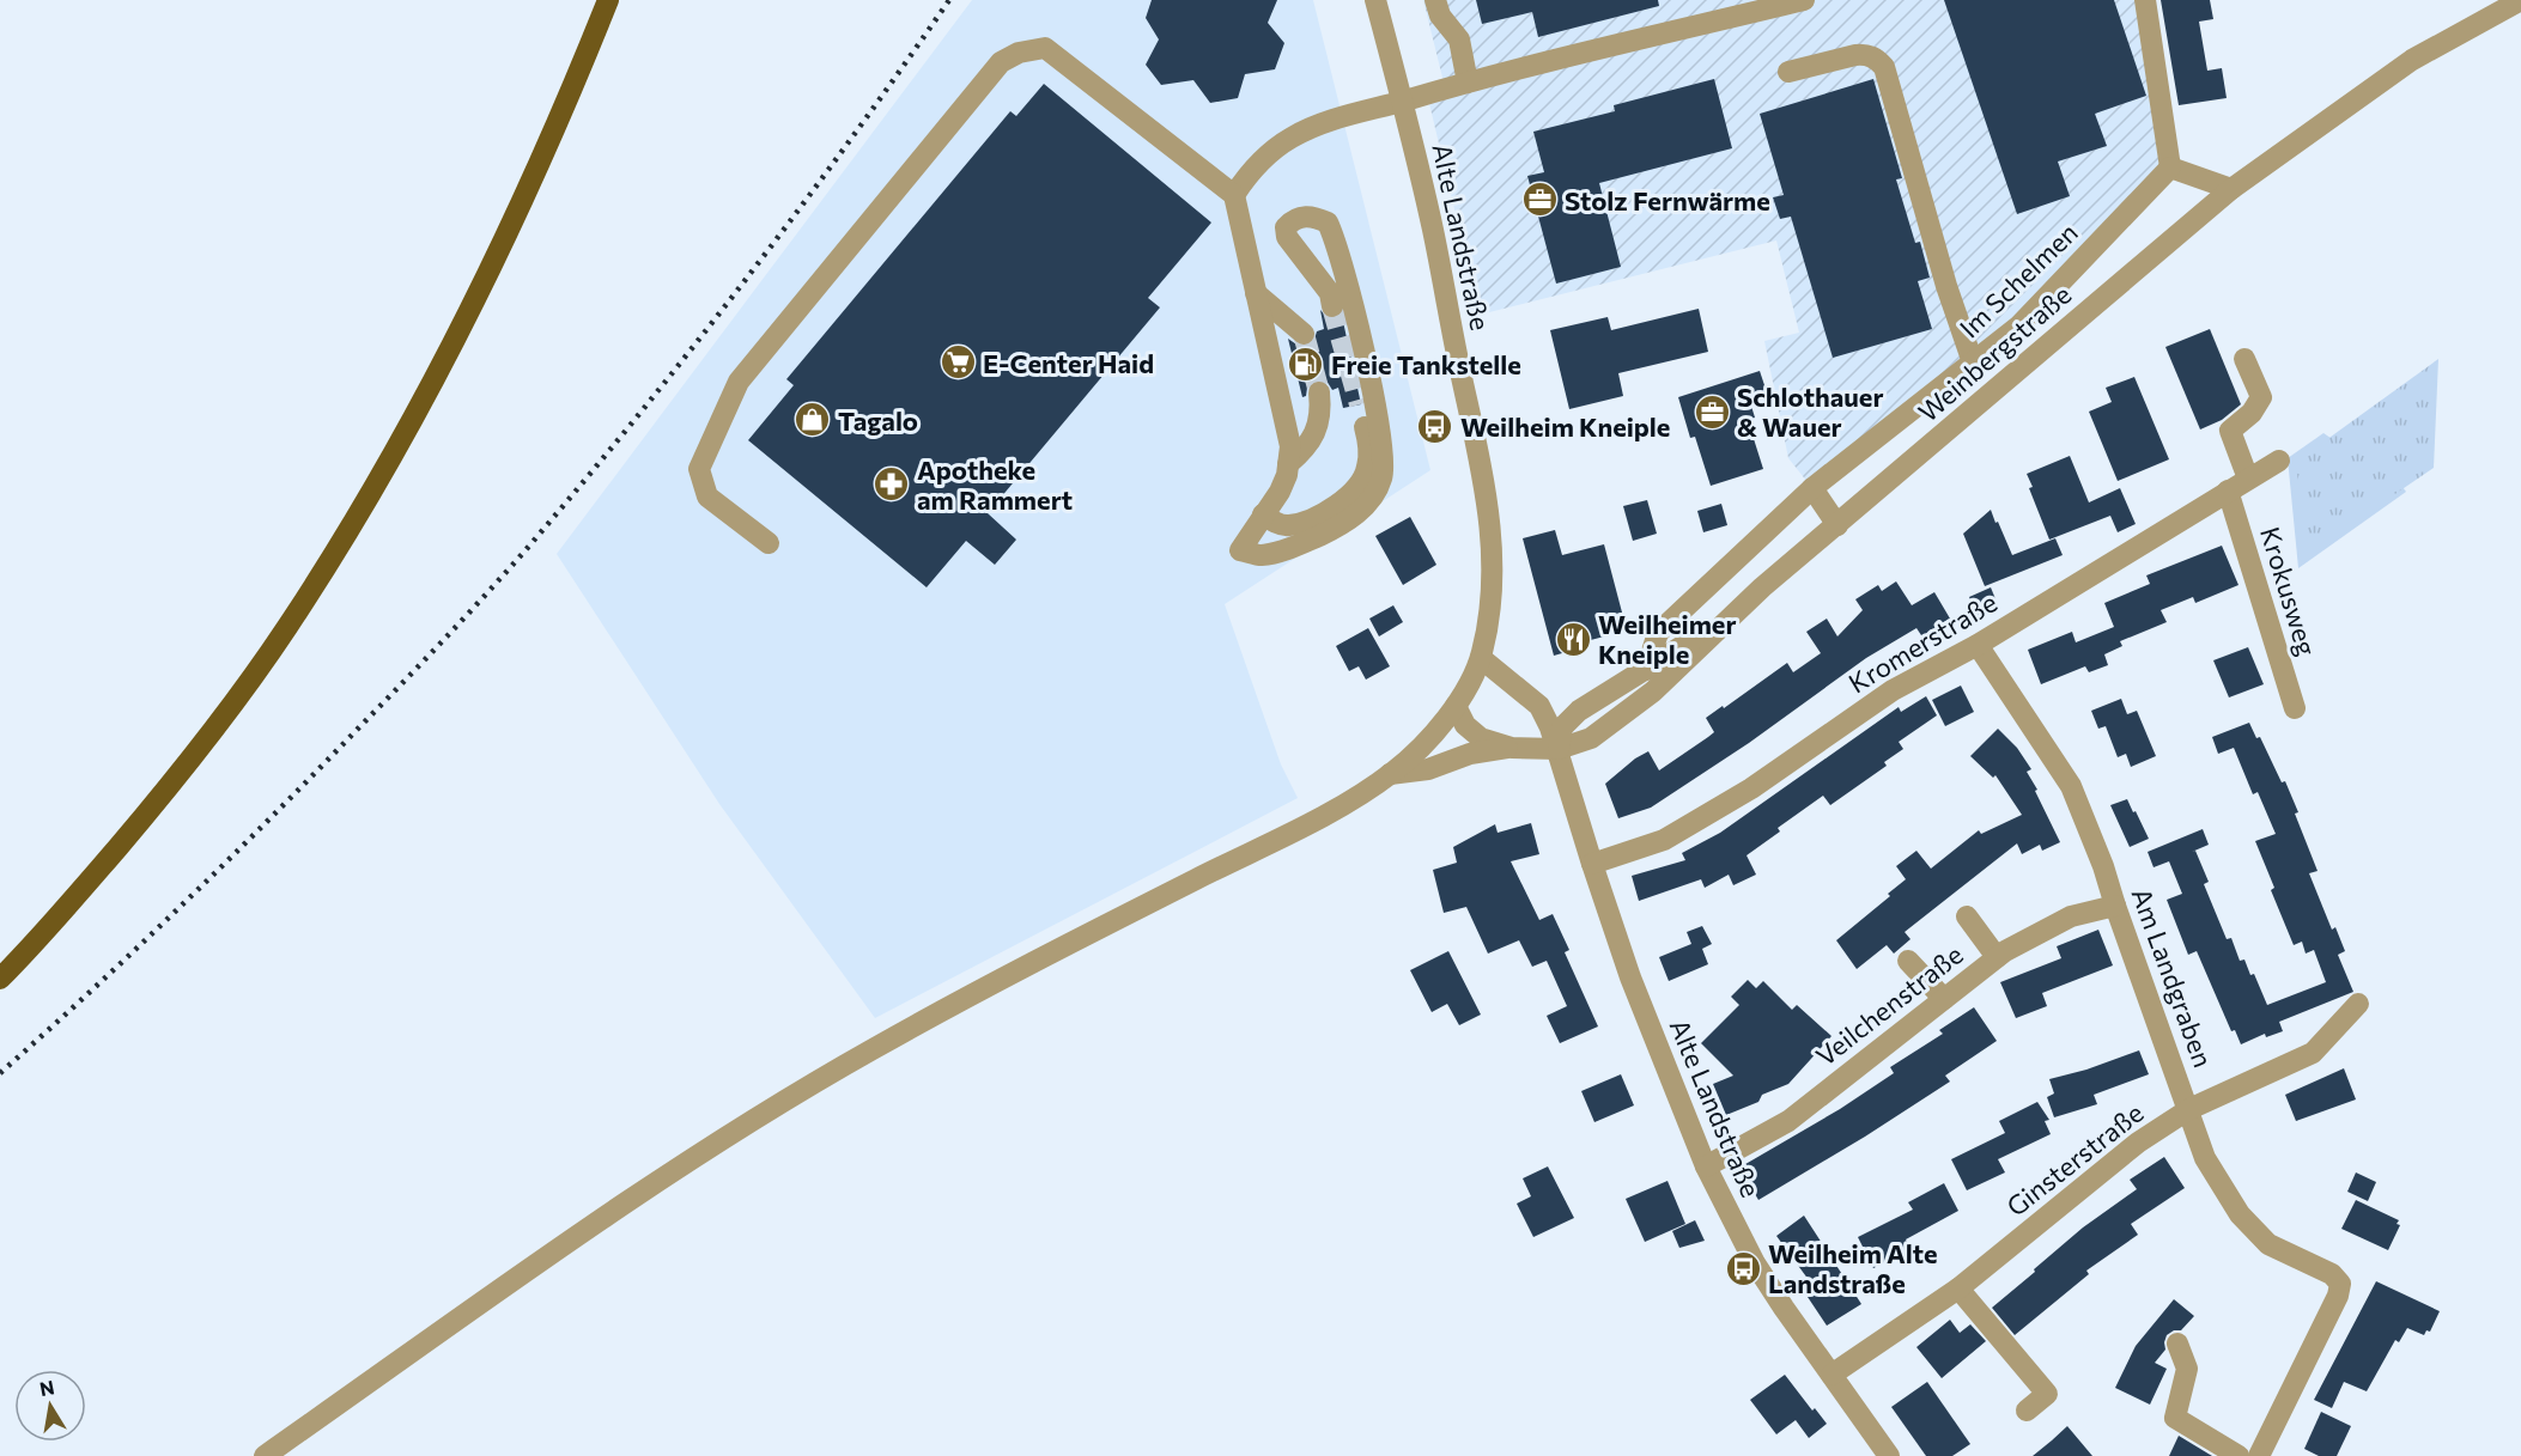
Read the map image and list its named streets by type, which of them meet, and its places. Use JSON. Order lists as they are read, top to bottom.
{
  "streets": {
    "street": [
      "Alte Landstraße",
      "Im Schelmen",
      "Weinbergstraße",
      "Krokusweg",
      "Kromerstraße",
      "Am Landgraben",
      "Veilchenstraße",
      "Ginsterstraße"
    ]
  },
  "crossings": [
    ["Alte Landstraße", "Kromerstraße"],
    ["Alte Landstraße", "Veilchenstraße"],
    ["Alte Landstraße", "Ginsterstraße"],
    ["Krokusweg", "Kromerstraße"],
    ["Kromerstraße", "Am Landgraben"],
    ["Am Landgraben", "Veilchenstraße"],
    ["Am Landgraben", "Ginsterstraße"]
  ],
  "places": {
    "office": ["Stolz Fernwärme", "Schlothauer & Wauer"],
    "supermarket": ["E-Center Haid"],
    "fuel station": ["Freie Tankstelle"],
    "shop": ["Tagalo"],
    "bus stop": ["Weilheim Kneiple", "Weilheim Alte Landstraße"],
    "pharmacy": ["Apotheke am Rammert"],
    "restaurant": ["Weilheimer Kneiple"]
  },
  "north": "top"
}
